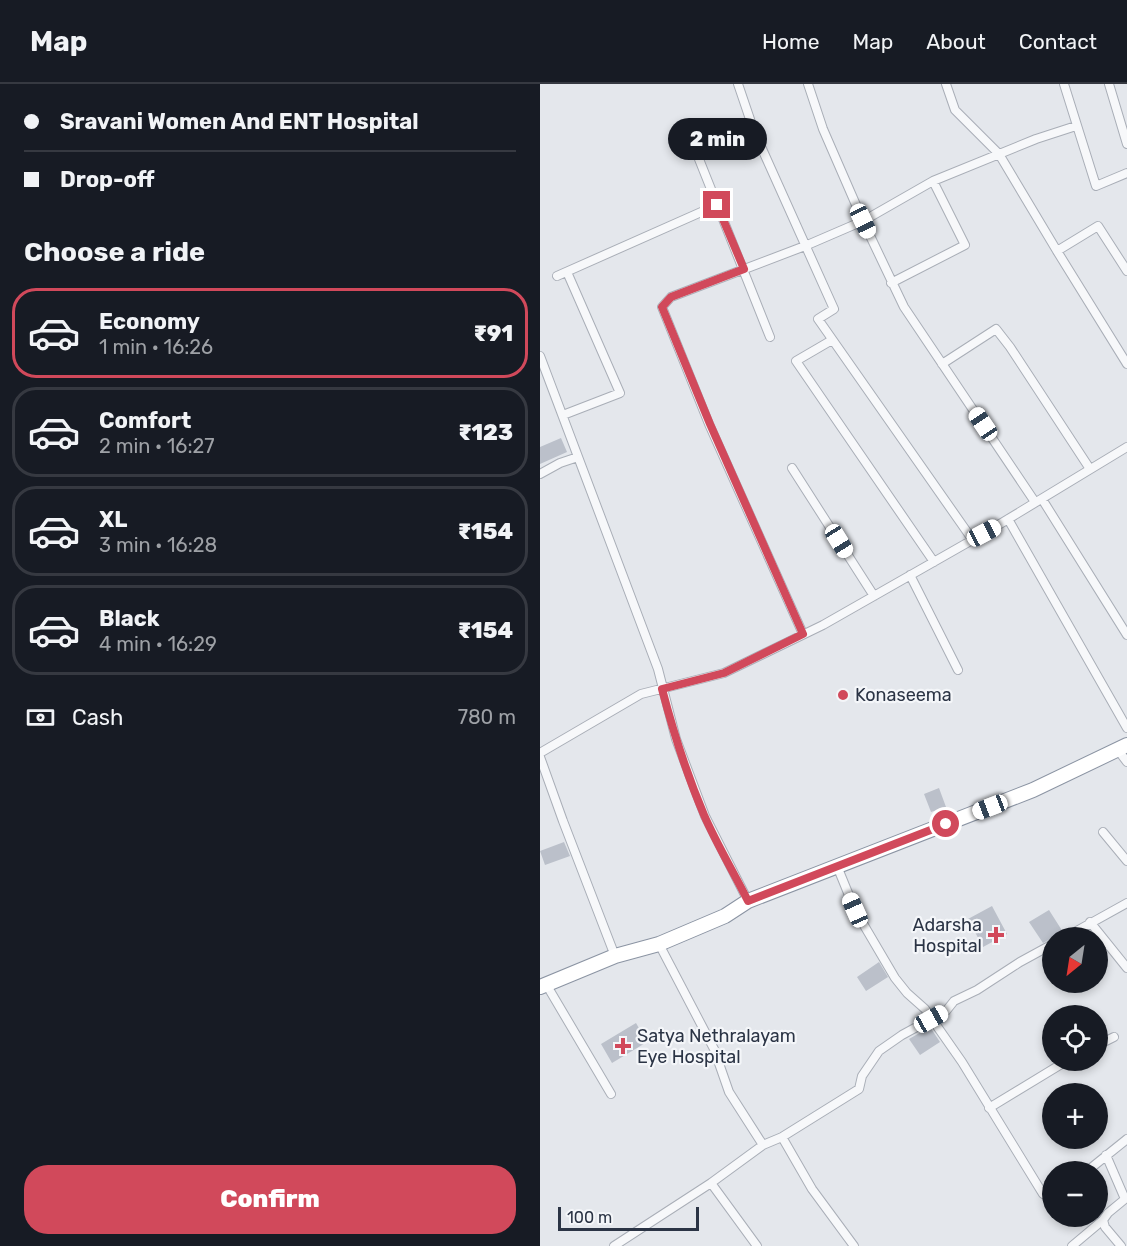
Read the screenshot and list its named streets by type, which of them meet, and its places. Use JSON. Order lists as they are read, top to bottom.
{
  "places": {
    "other": ["Konaseema"],
    "health": ["Adarsha Hospital", "Satya Nethralayam Eye Hospital"]
  },
  "scale_bar": "100 m",
  "north": "bottom left",
  "page": {
    "header": "Map",
    "nav": [
      "Home",
      "Map",
      "About",
      "Contact"
    ],
    "banner": ["Sravani Women And ENT Hospital", "Drop-off"],
    "bubble": "2 min",
    "heading": "Choose a ride",
    "list": [
      {
        "name": "Economy",
        "note": "1 min · 16:26",
        "value": "₹91"
      },
      {
        "name": "Comfort",
        "note": "2 min · 16:27",
        "value": "₹123"
      },
      {
        "name": "XL",
        "note": "3 min · 16:28",
        "value": "₹154"
      },
      {
        "name": "Black",
        "note": "4 min · 16:29",
        "value": "₹154"
      }
    ],
    "pay": ["Cash", "780 m"],
    "map_buttons": ["+", "−"],
    "buttons": "Confirm",
    "scale": "100 m"
  }
}
